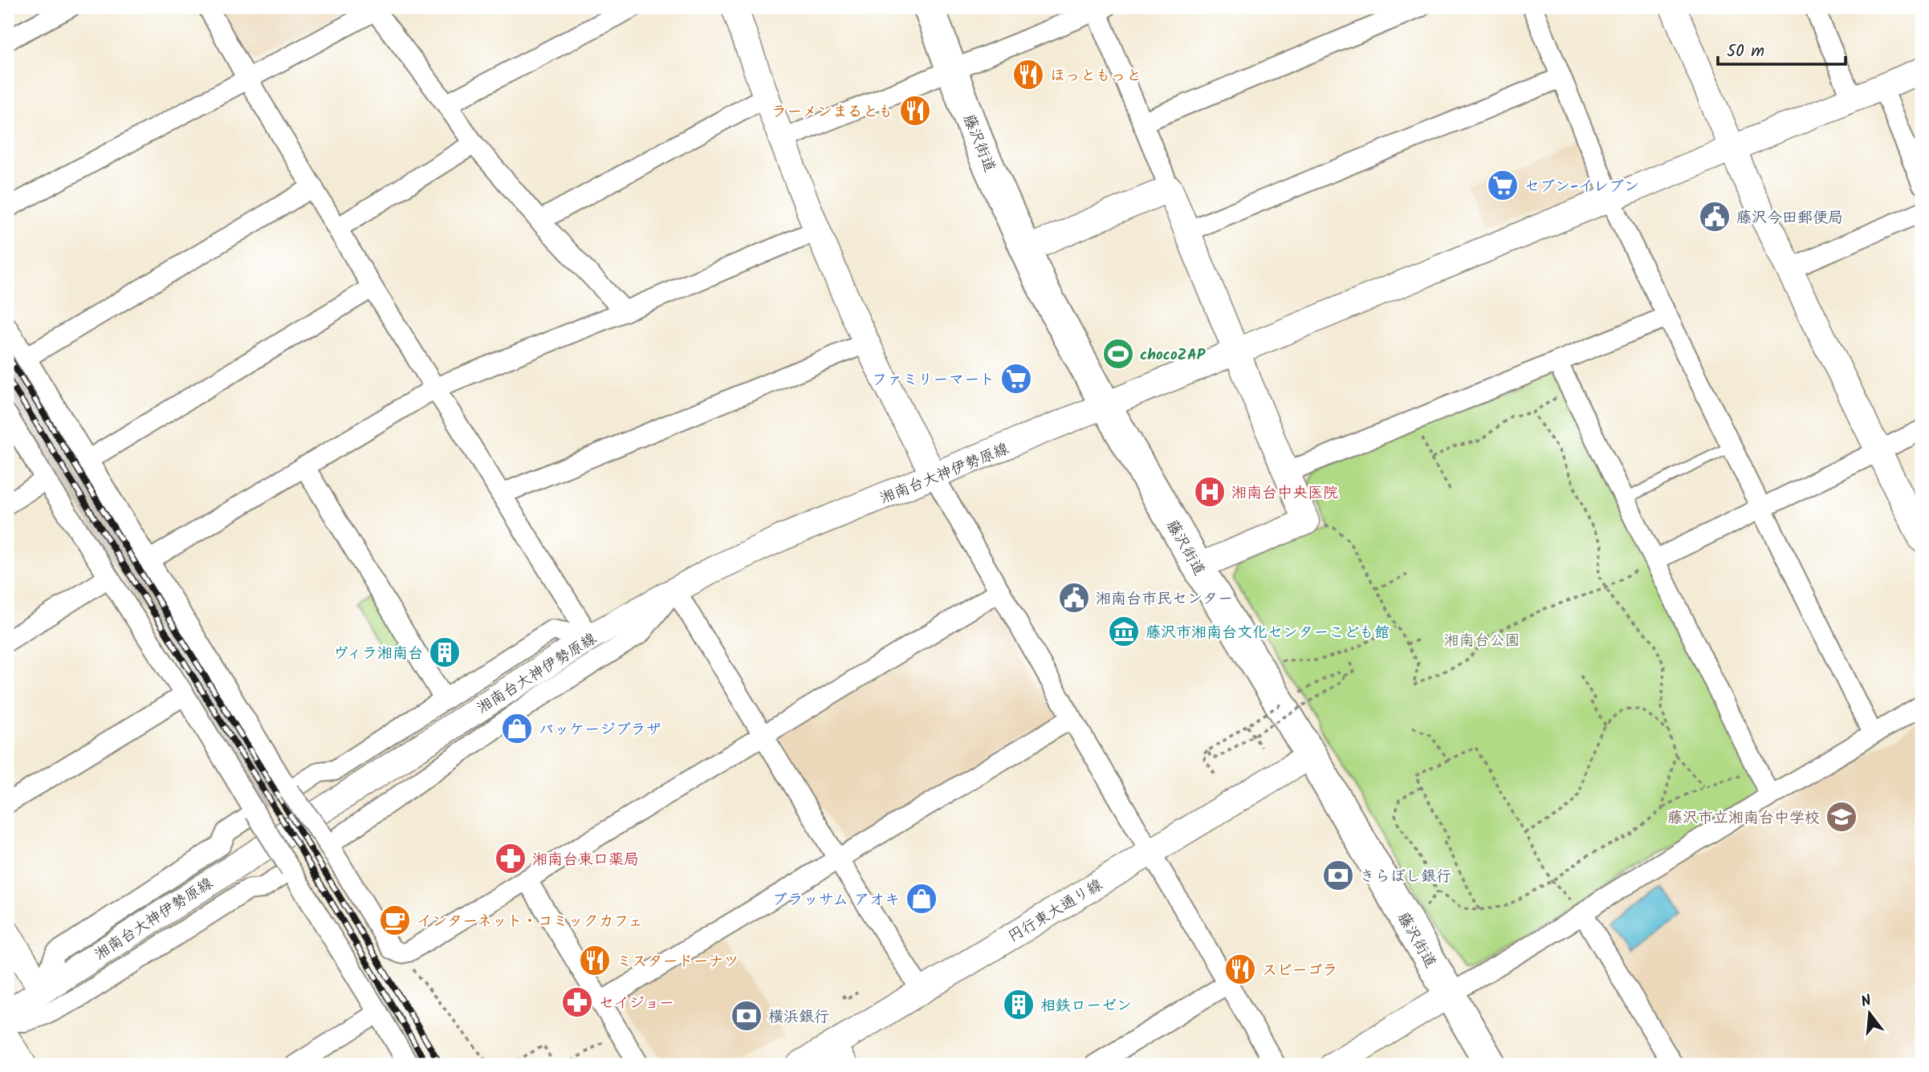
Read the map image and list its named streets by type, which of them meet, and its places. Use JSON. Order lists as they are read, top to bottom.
{
  "streets": {
    "highway": ["藤沢街道"],
    "street": ["湘南台大神伊勢原線", "円行東大通り線"]
  },
  "crossings": [
    ["藤沢街道", "湘南台大神伊勢原線"],
    ["藤沢街道", "円行東大通り線"]
  ],
  "parks": ["湘南台公園"],
  "places": {
    "restaurant": [
      "ほっともっと",
      "ラーメンまるとも",
      "ミスタードーナツ",
      "スピーゴラ"
    ],
    "supermarket": ["セブン-イレブン", "ファミリーマート"],
    "public building": ["藤沢今田郵便局", "湘南台市民センター"],
    "sports": ["chocoZAP"],
    "hospital": ["湘南台中央医院"],
    "museum": ["藤沢市湘南台文化センターこども館"],
    "building": ["ヴィラ湘南台", "相鉄ローゼン"],
    "shop": ["パッケージプラザ", "ブラッサム アオキ"],
    "school or university": ["藤沢市立湘南台中学校"],
    "pharmacy": ["湘南台東口薬局", "セイジョー"],
    "bank": ["きらぼし銀行", "横浜銀行"],
    "cafe": ["インターネット・コミックカフェ"]
  },
  "scale_bar": "50 m",
  "north": "top"
}
